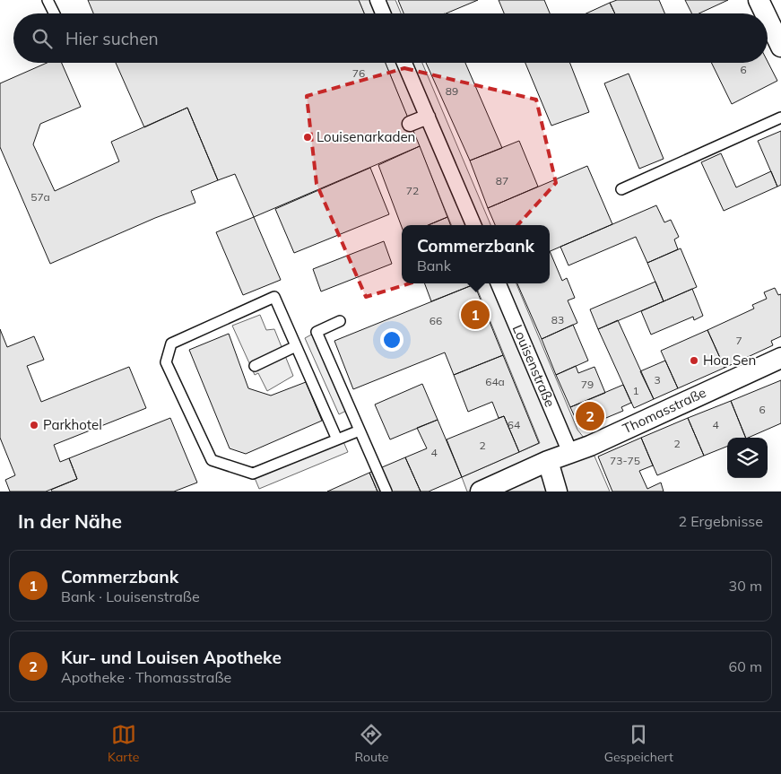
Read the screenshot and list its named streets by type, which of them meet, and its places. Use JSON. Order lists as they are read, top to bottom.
{
  "streets": {
    "street": ["Louisenstraße", "Thomasstraße"]
  },
  "crossings": [
    ["Louisenstraße", "Thomasstraße"]
  ],
  "places": ["Louisenarkaden", "Hoa Sen", "Parkhotel"],
  "house_numbers": [
    "6",
    "76",
    "89",
    "87",
    "72",
    "57a",
    "83",
    "66",
    "7",
    "3",
    "64a",
    "79",
    "1",
    "6",
    "64",
    "4",
    "2",
    "2",
    "4",
    "73-75"
  ],
  "page": {
    "search": "Hier suchen",
    "popup": ["Commerzbank", "Bank"],
    "pins": ["1", "2"],
    "heading": ["In der Nähe", "2 Ergebnisse"],
    "list": [
      {
        "mark": "1",
        "name": "Commerzbank",
        "note": "Bank · Louisenstraße",
        "value": "30 m"
      },
      {
        "mark": "2",
        "name": "Kur- und Louisen Apotheke",
        "note": "Apotheke · Thomasstraße",
        "value": "60 m"
      }
    ],
    "nav": ["Karte", "Route", "Gespeichert"]
  }
}
